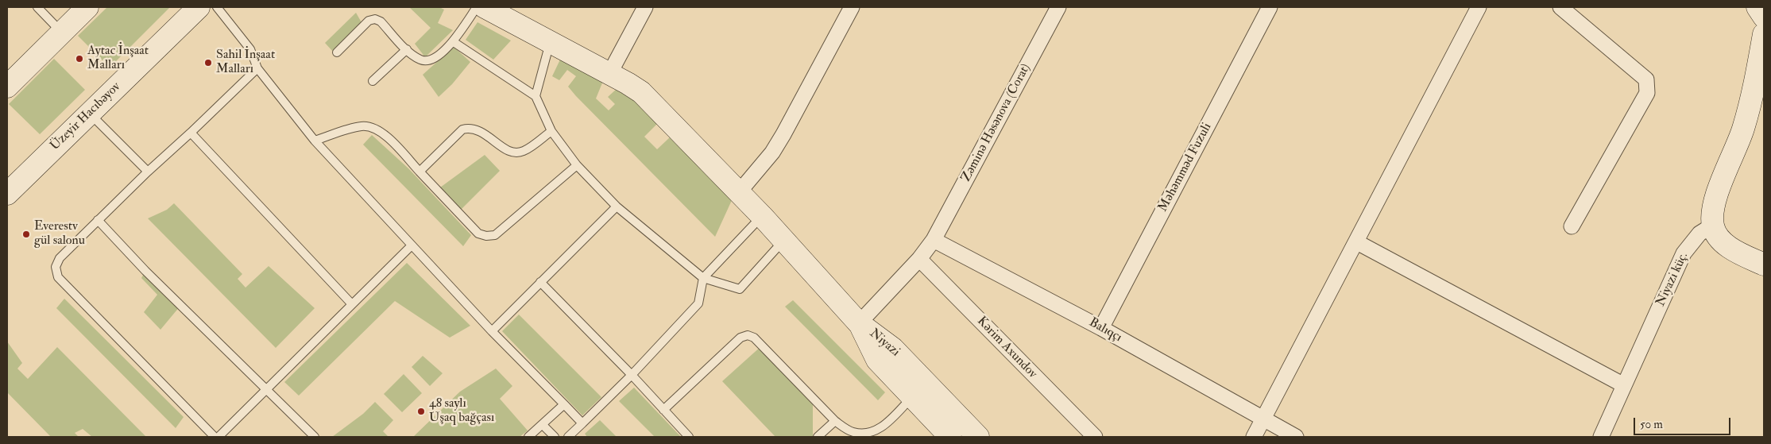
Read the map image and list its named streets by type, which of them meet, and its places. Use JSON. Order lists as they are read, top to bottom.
{
  "streets": {
    "main road": ["Üzeyir Hacıbəyov", "Niyazi"],
    "street": [
      "Zəminə Həsənova (Corat)",
      "Məhəmməd Fuzuli",
      "Niyazi küç.",
      "Balıqçı",
      "Kərim Axundov"
    ]
  },
  "crossings": [
    ["Zəminə Həsənova (Corat)", "Balıqçı"],
    ["Məhəmməd Fuzuli", "Balıqçı"]
  ],
  "places": [
    "Aytac İnşaat Malları",
    "Sahil İnşaat Malları",
    "Everestv gül salonu",
    "48 saylı Uşaq bağçası"
  ],
  "scale_bar": "50 m"
}
